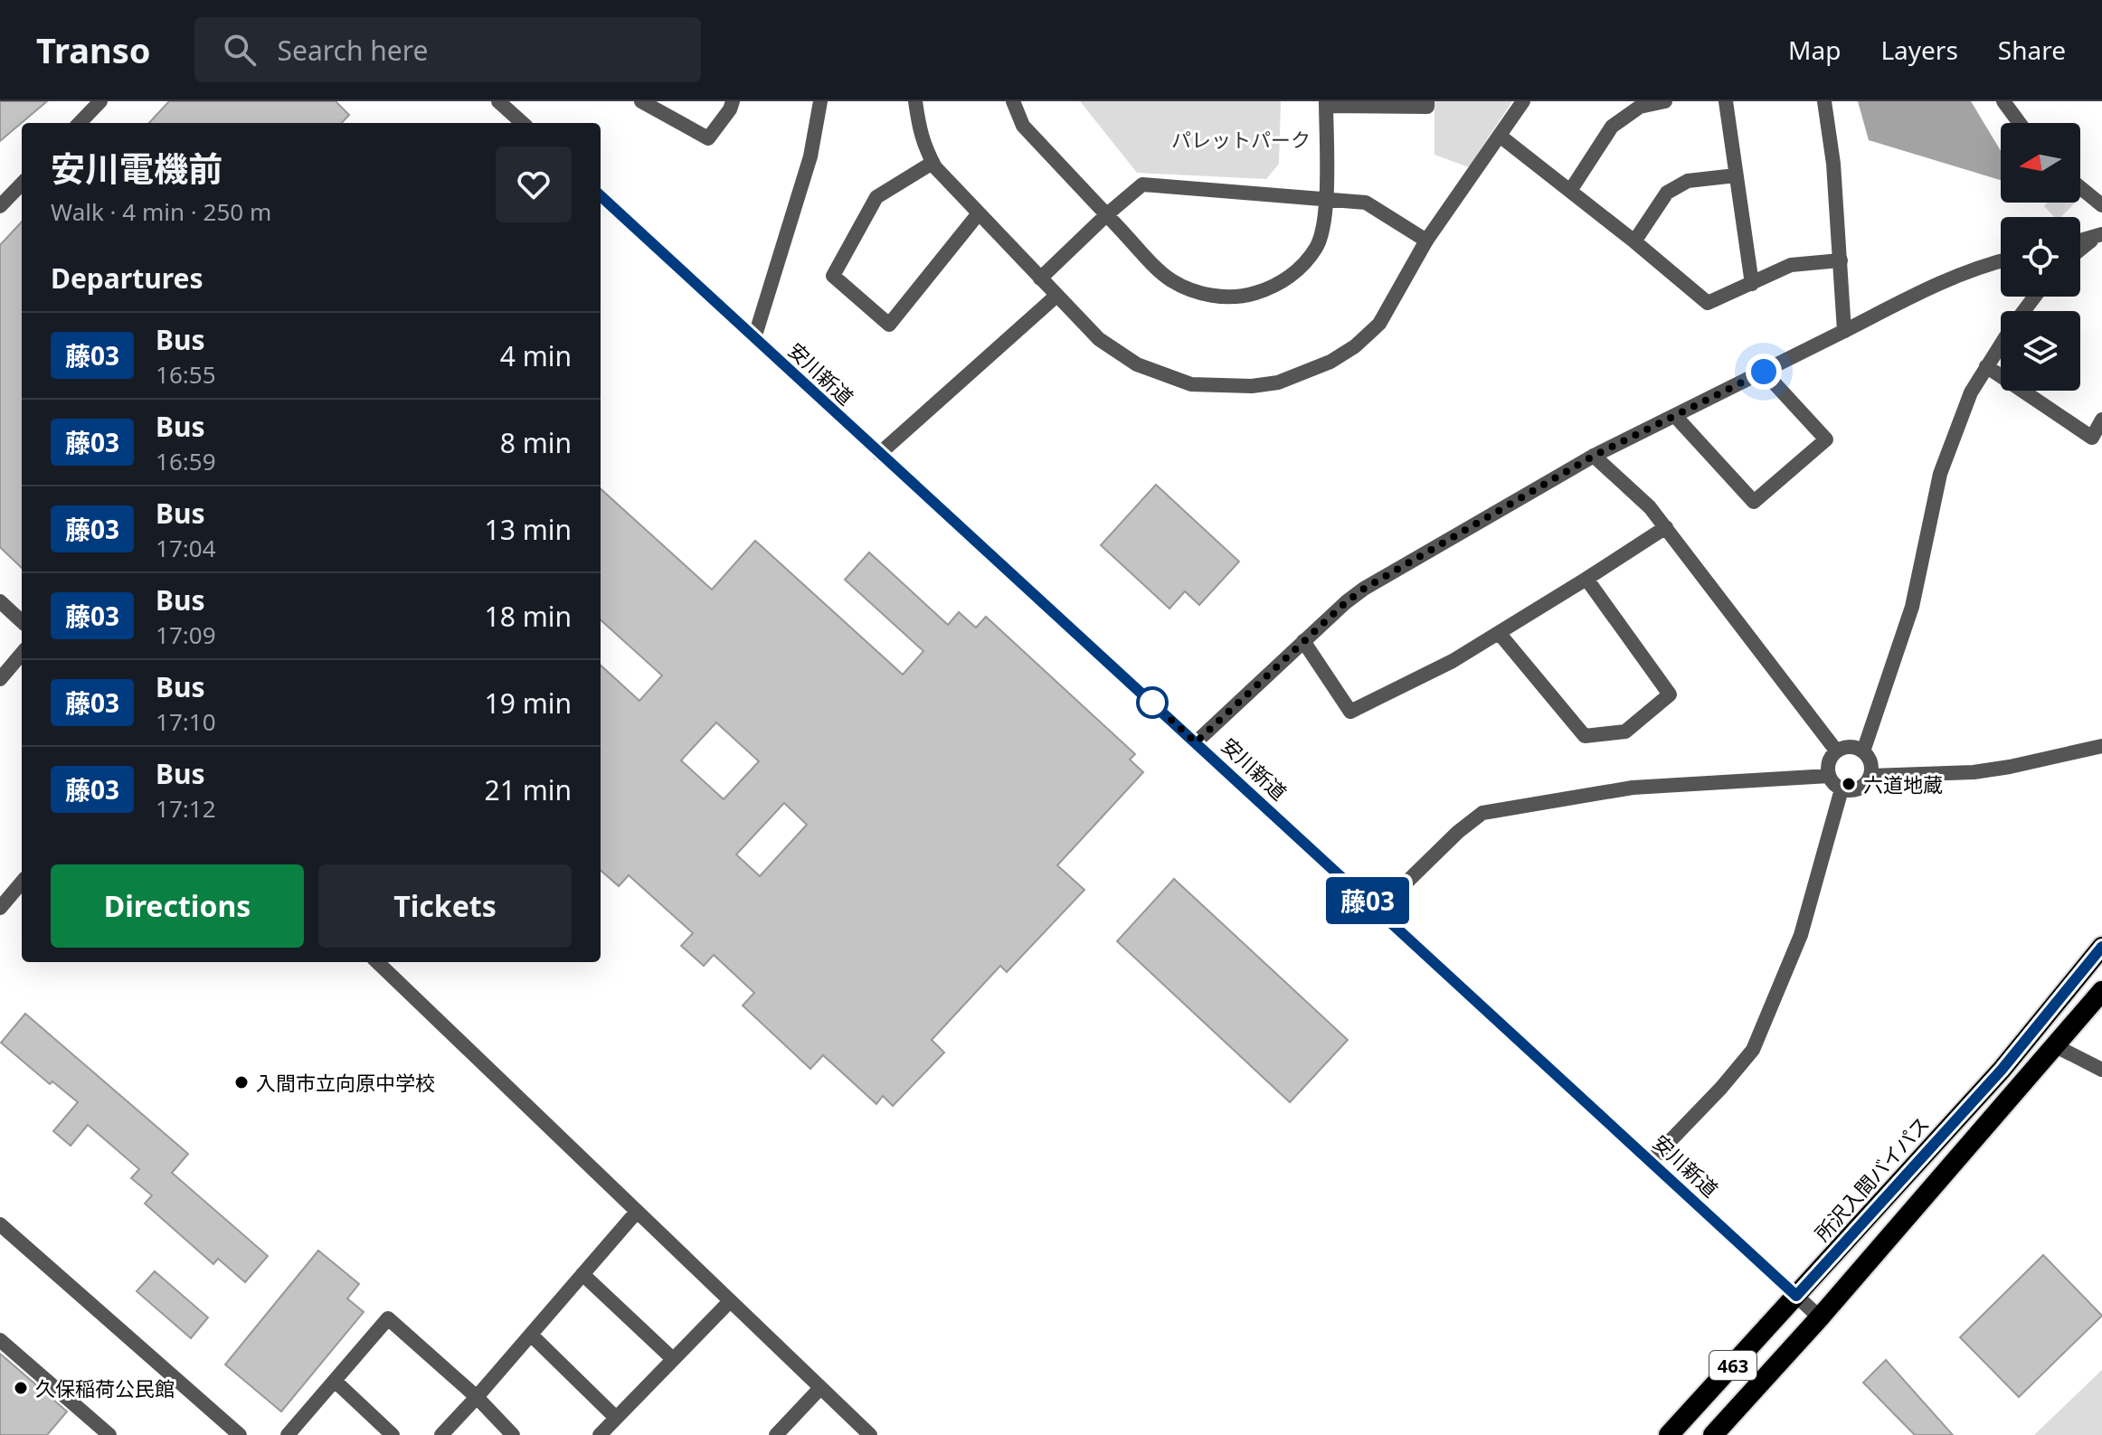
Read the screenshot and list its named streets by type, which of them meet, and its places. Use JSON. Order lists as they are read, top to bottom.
{
  "streets": {
    "highway": ["所沢入間バイパス", "463"],
    "street": ["安川新道"]
  },
  "crossings": [
    ["安川新道", "所沢入間バイパス"],
    ["安川新道", "463"]
  ],
  "parks": ["パレットパーク"],
  "places": ["六道地蔵", "入間市立向原中学校", "久保稲荷公民館"],
  "lines": ["bus line 藤03"],
  "north": "left",
  "page": {
    "header": "Transo",
    "search": "Search here",
    "nav": ["Map", "Layers", "Share"],
    "on_map": "藤03",
    "heading": [
      ["安川電機前", "Walk · 4 min · 250 m"],
      "Departures"
    ],
    "list": [
      {
        "mark": "藤03",
        "name": "Bus",
        "note": "16:55",
        "value": "4 min"
      },
      {
        "mark": "藤03",
        "name": "Bus",
        "note": "16:59",
        "value": "8 min"
      },
      {
        "mark": "藤03",
        "name": "Bus",
        "note": "17:04",
        "value": "13 min"
      },
      {
        "mark": "藤03",
        "name": "Bus",
        "note": "17:09",
        "value": "18 min"
      },
      {
        "mark": "藤03",
        "name": "Bus",
        "note": "17:10",
        "value": "19 min"
      },
      {
        "mark": "藤03",
        "name": "Bus",
        "note": "17:12",
        "value": "21 min"
      }
    ],
    "buttons": ["Directions", "Tickets"]
  }
}
